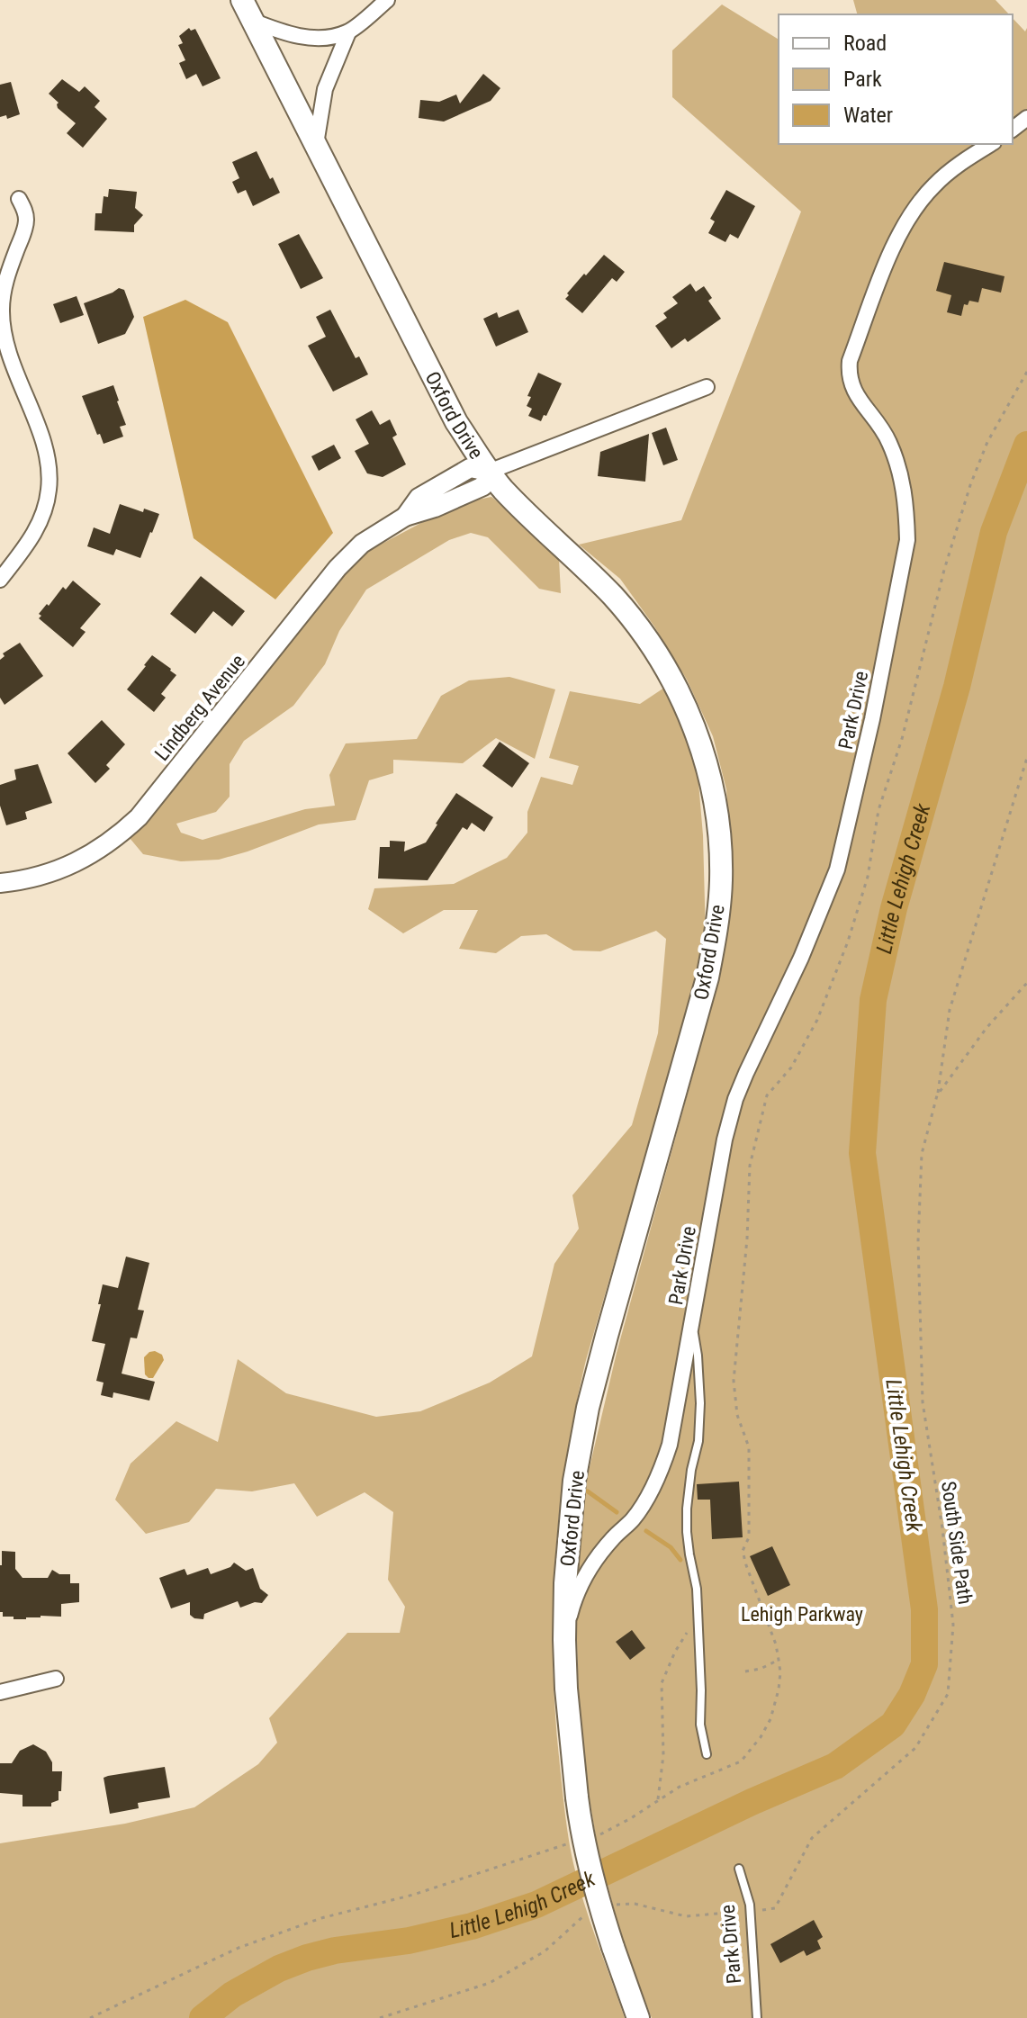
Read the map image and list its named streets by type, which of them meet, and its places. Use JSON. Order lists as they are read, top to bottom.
{
  "streets": {
    "main road": ["Oxford Drive"],
    "street": ["Lindberg Avenue", "Park Drive"],
    "path": ["South Side Path"]
  },
  "crossings": [
    ["Oxford Drive", "Lindberg Avenue"],
    ["Oxford Drive", "Park Drive"],
    ["Park Drive", "South Side Path"]
  ],
  "water": ["Little Lehigh Creek"],
  "parks": ["Lehigh Parkway"],
  "legend": ["Road", "Park", "Water"]
}
